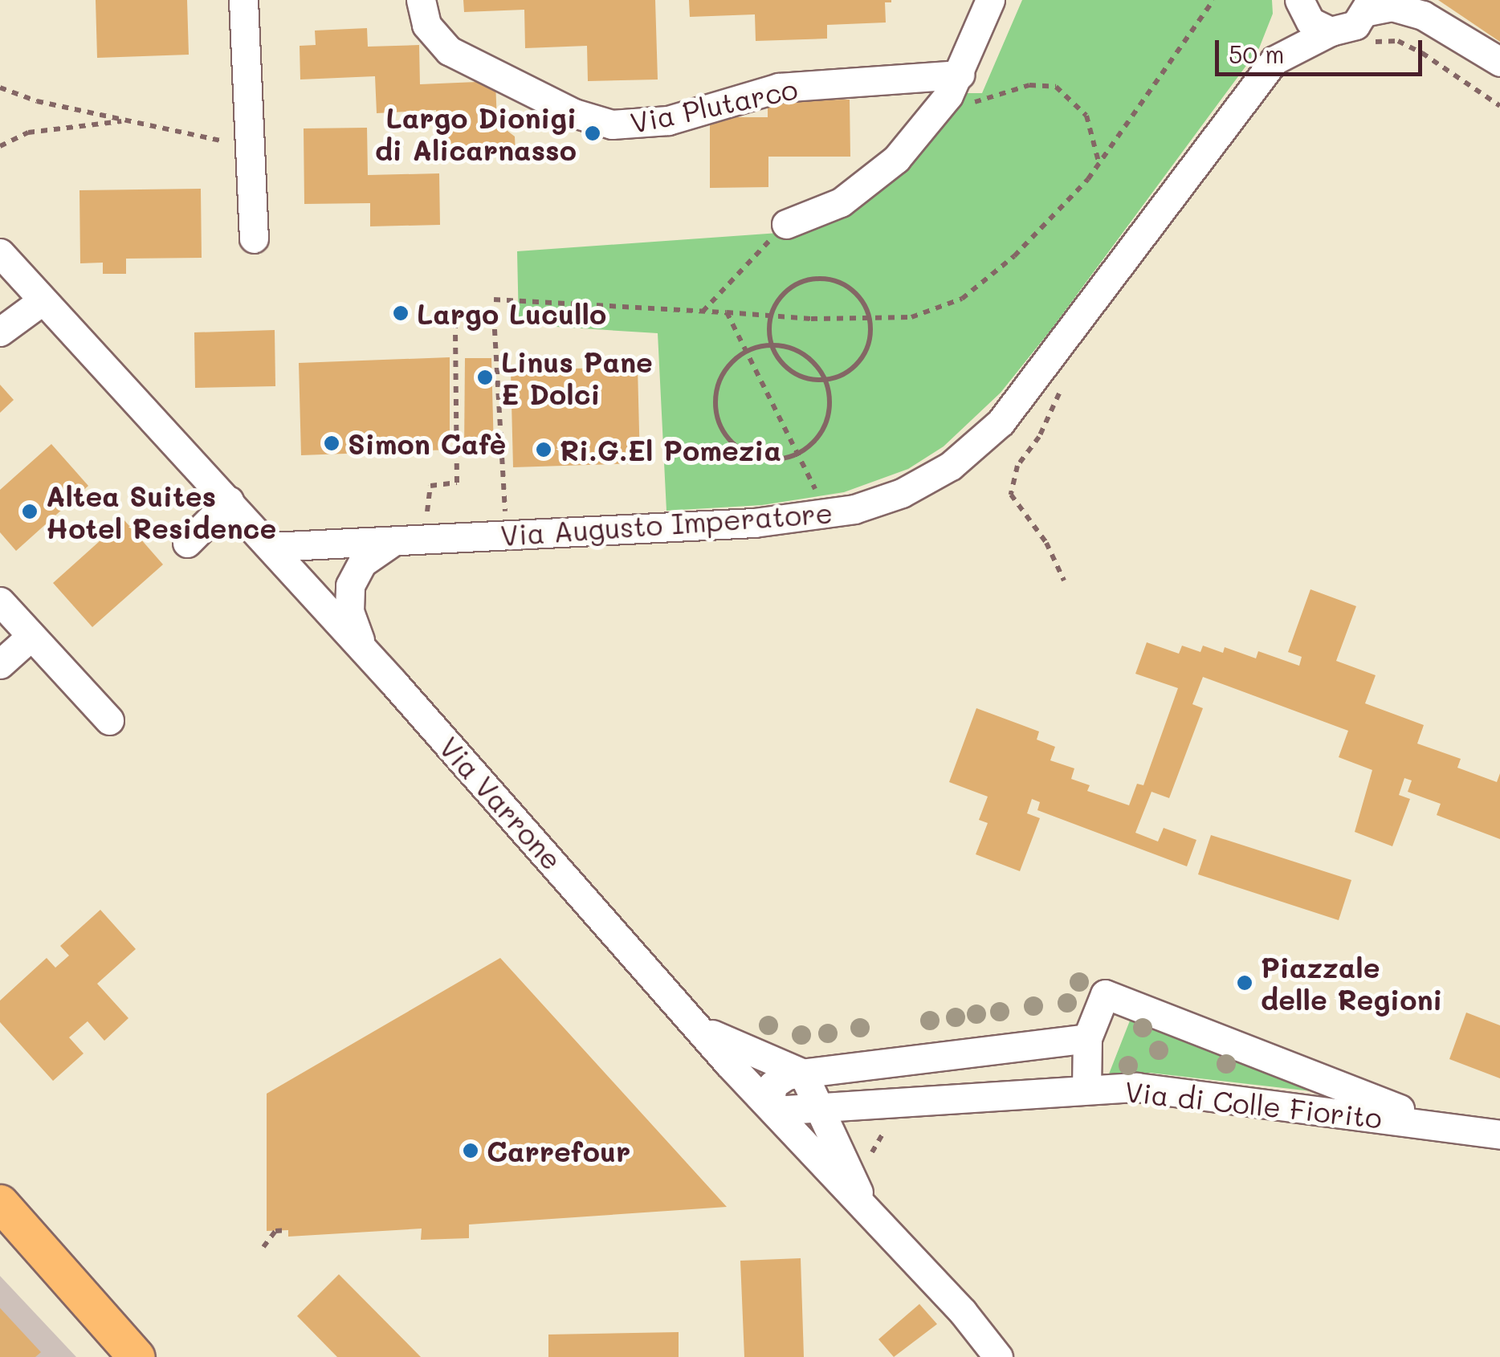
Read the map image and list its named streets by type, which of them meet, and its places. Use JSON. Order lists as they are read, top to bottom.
{
  "streets": {
    "street": [
      "Via Plutarco",
      "Via Augusto Imperatore",
      "Via Varrone",
      "Via di Colle Fiorito"
    ]
  },
  "crossings": [
    ["Via Augusto Imperatore", "Via Varrone"],
    ["Via Varrone", "Via di Colle Fiorito"]
  ],
  "places": [
    "Largo Dionigi di Alicarnasso",
    "Largo Lucullo",
    "Linus Pane E Dolci",
    "Simon Cafè",
    "Ri.G.El Pomezia",
    "Altea Suites Hotel Residence",
    "Piazzale delle Regioni",
    "Carrefour"
  ],
  "scale_bar": "50 m"
}
